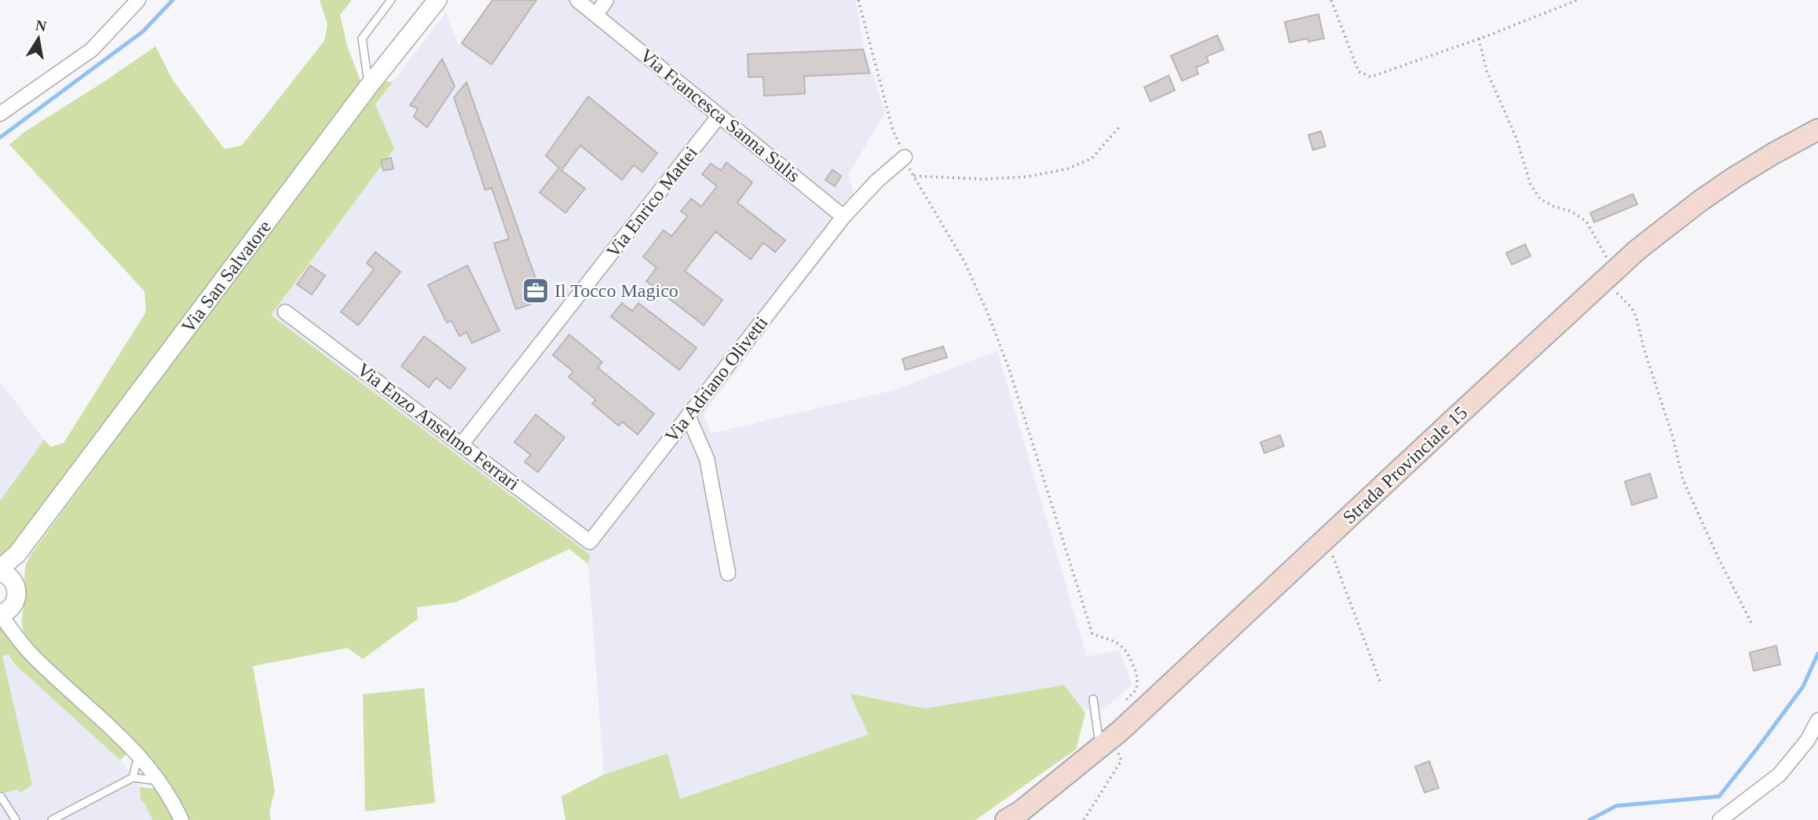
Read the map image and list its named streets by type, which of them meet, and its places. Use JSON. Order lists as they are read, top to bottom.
{
  "streets": {
    "main road": ["Strada Provinciale 15"],
    "street": [
      "Via Francesca Sanna Sulis",
      "Via Enrico Mattei",
      "Via San Salvatore",
      "Via Adriano Olivetti",
      "Via Enzo Anselmo Ferrari"
    ]
  },
  "crossings": [
    ["Via Francesca Sanna Sulis", "Via Enrico Mattei"],
    ["Via Francesca Sanna Sulis", "Via Adriano Olivetti"],
    ["Via Enrico Mattei", "Via Enzo Anselmo Ferrari"],
    ["Via Adriano Olivetti", "Via Enzo Anselmo Ferrari"]
  ],
  "places": {
    "office": ["Il Tocco Magico"]
  },
  "north": "top"
}
